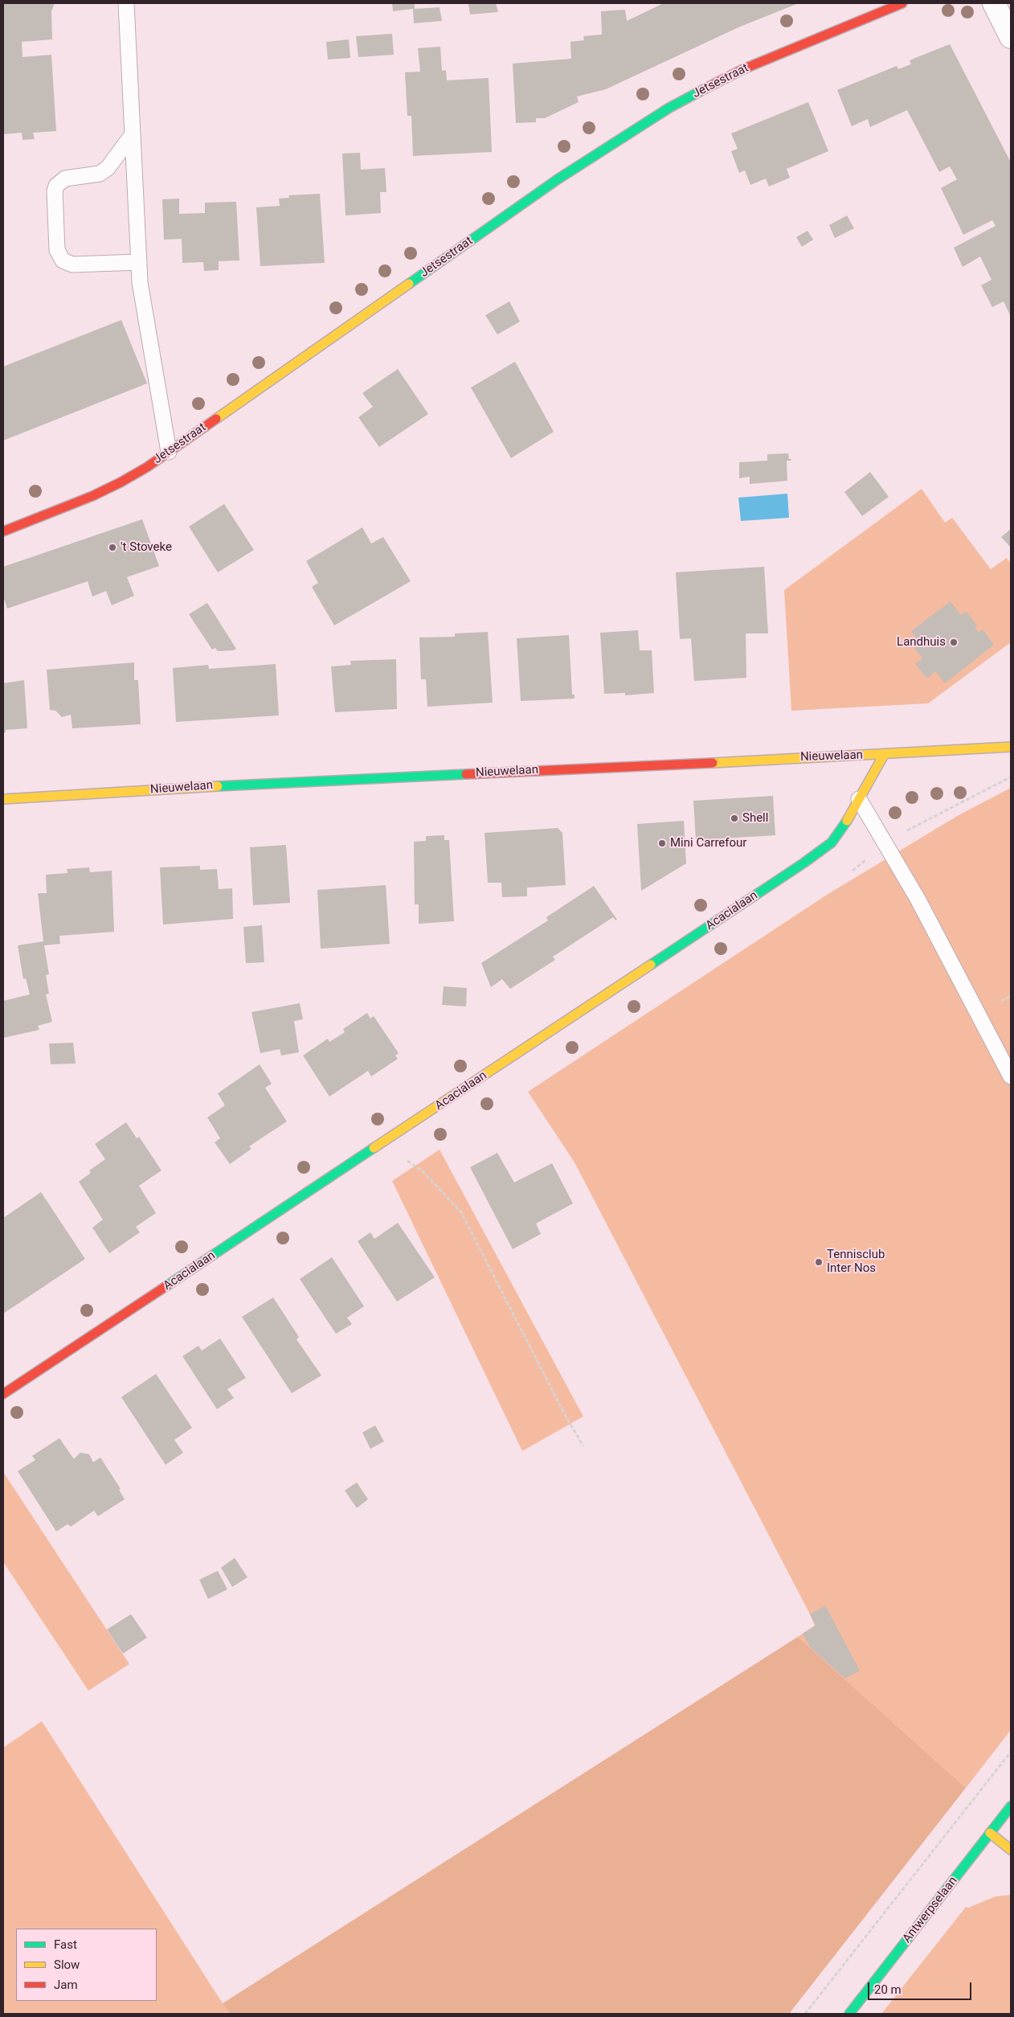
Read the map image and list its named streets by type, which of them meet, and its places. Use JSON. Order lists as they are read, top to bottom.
{
  "streets": {
    "main road": [
      "Jetsestraat",
      "Nieuwelaan",
      "Acacialaan",
      "Antwerpselaan"
    ]
  },
  "crossings": [
    ["Nieuwelaan", "Acacialaan"]
  ],
  "places": [
    "'t Stoveke",
    "Landhuis",
    "Shell",
    "Mini Carrefour",
    "Tennisclub Inter Nos"
  ],
  "legend": ["Fast", "Slow", "Jam"],
  "scale_bar": "20 m"
}
